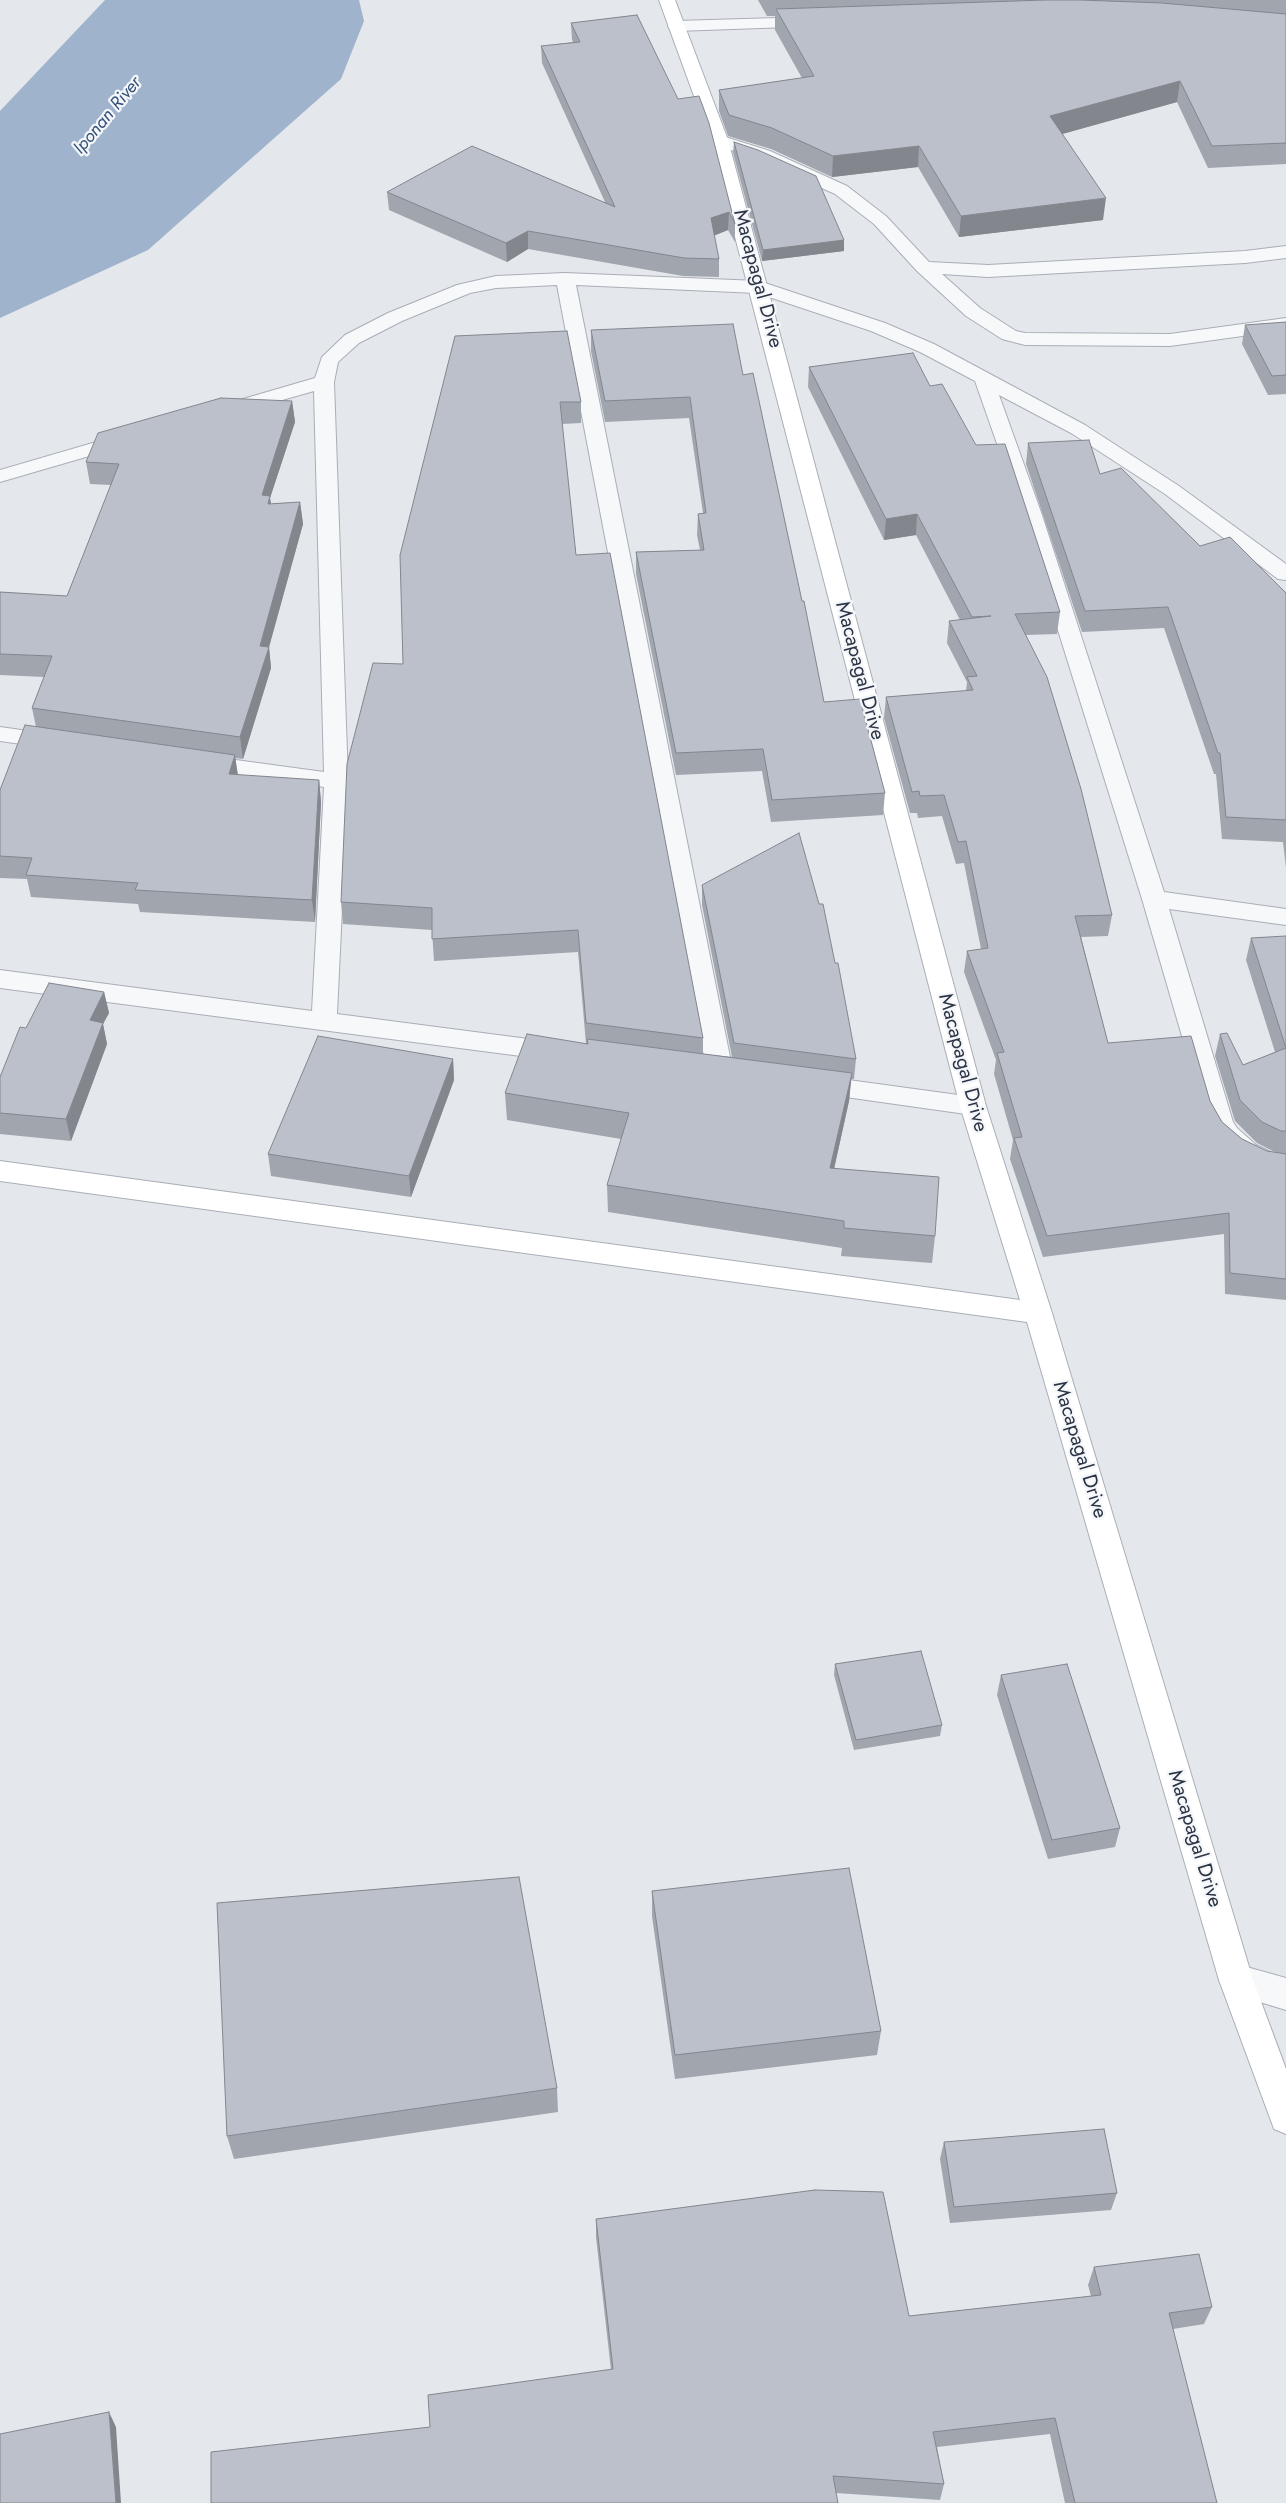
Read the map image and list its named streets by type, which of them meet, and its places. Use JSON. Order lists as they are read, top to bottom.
{
  "streets": {
    "main road": ["Macapagal Drive"]
  },
  "water": ["Iponan River"]
}
